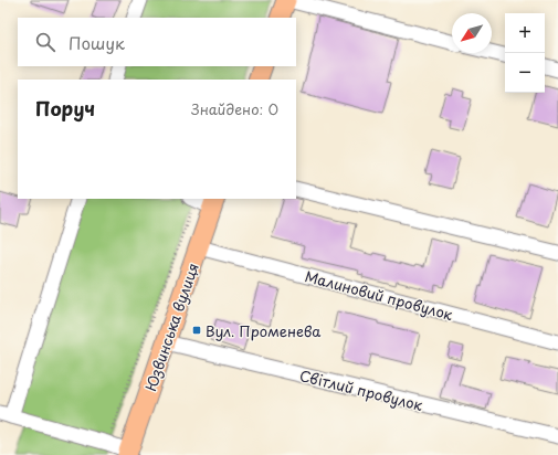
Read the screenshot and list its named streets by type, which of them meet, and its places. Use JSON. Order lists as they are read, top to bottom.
{
  "streets": {
    "main road": ["Юзвинська вулиця"],
    "street": ["Малиновий провулок", "Світлий провулок"]
  },
  "crossings": [
    ["Малиновий провулок", "Юзвинська вулиця"],
    ["Юзвинська вулиця", "Світлий провулок"]
  ],
  "places": {
    "transit": ["Вул. Променева"]
  },
  "north": "bottom left",
  "page": {
    "map_buttons": ["+", "−"],
    "search": "Пошук",
    "heading": ["Поруч", "Знайдено: 0"]
  }
}
